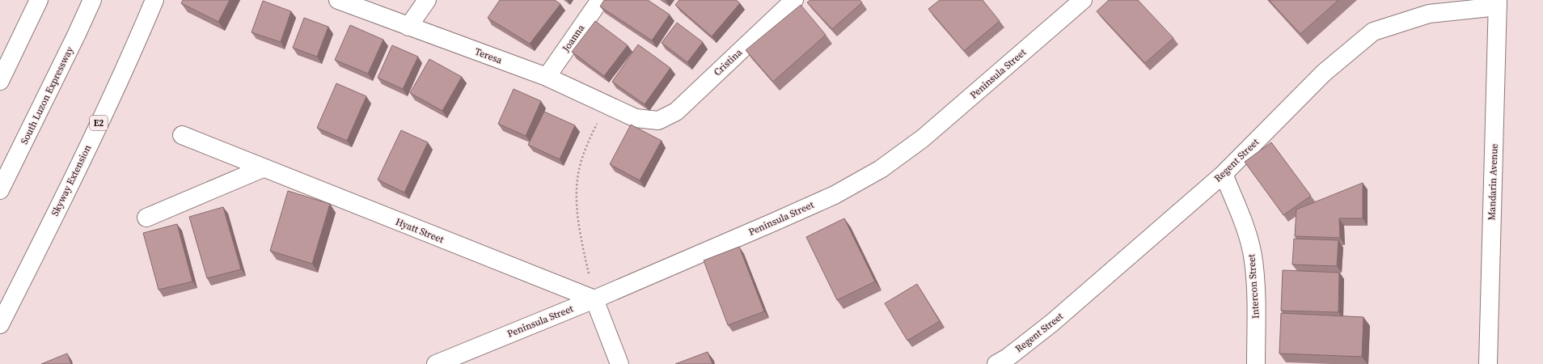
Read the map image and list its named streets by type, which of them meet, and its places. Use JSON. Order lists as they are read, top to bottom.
{
  "streets": {
    "main road": [
      "Joanna",
      "Teresa",
      "Cristina",
      "Peninsula Street",
      "South Luzon Expressway",
      "E2",
      "Regent Street",
      "Skyway Extension",
      "Mandarin Avenue",
      "Hyatt Street",
      "Intercon Street"
    ]
  },
  "crossings": [
    ["Joanna", "Teresa"],
    ["Teresa", "Cristina"],
    ["Peninsula Street", "Hyatt Street"],
    ["Regent Street", "Mandarin Avenue"],
    ["Regent Street", "Intercon Street"]
  ]
}
